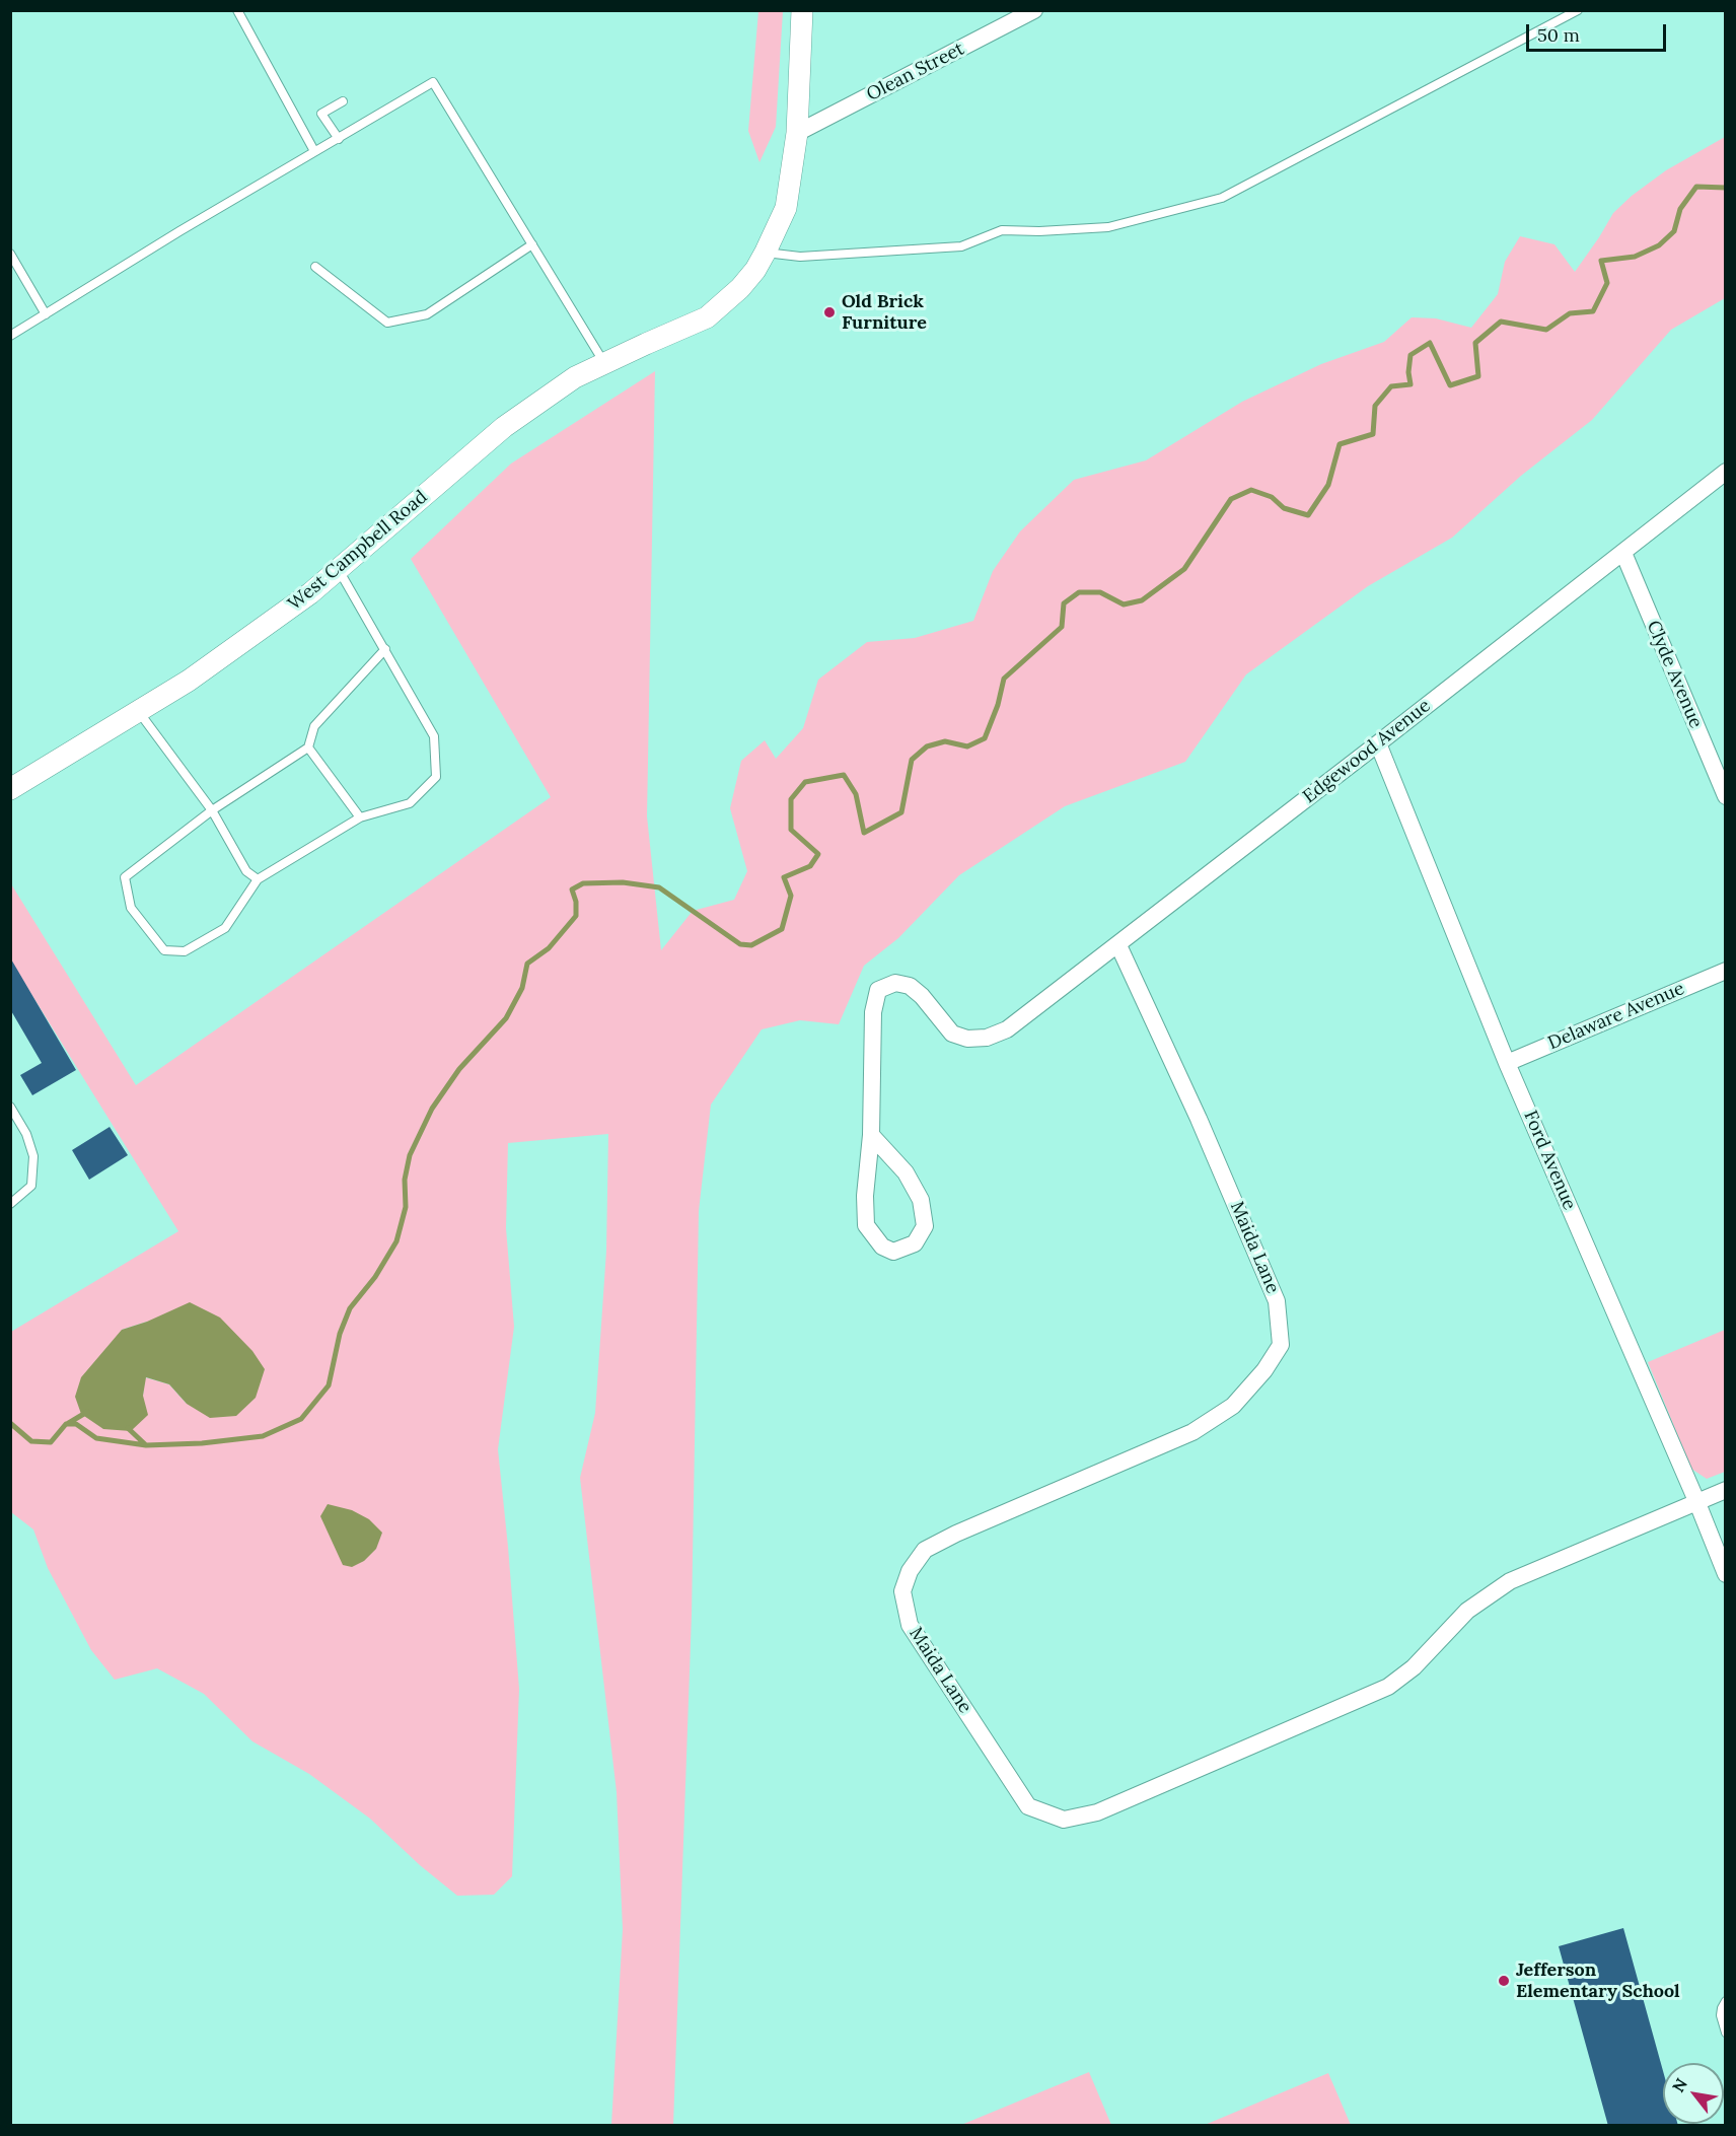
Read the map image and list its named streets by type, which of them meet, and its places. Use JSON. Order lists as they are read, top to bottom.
{
  "streets": {
    "street": [
      "Olean Street",
      "West Campbell Road",
      "Clyde Avenue",
      "Edgewood Avenue",
      "Delaware Avenue",
      "Ford Avenue",
      "Maida Lane"
    ]
  },
  "crossings": [
    ["Olean Street", "West Campbell Road"],
    ["Clyde Avenue", "Edgewood Avenue"],
    ["Edgewood Avenue", "Ford Avenue"],
    ["Edgewood Avenue", "Maida Lane"],
    ["Delaware Avenue", "Ford Avenue"],
    ["Ford Avenue", "Maida Lane"]
  ],
  "places": ["Old Brick Furniture", "Jefferson Elementary School"],
  "scale_bar": "50 m",
  "north": "top left"
}
